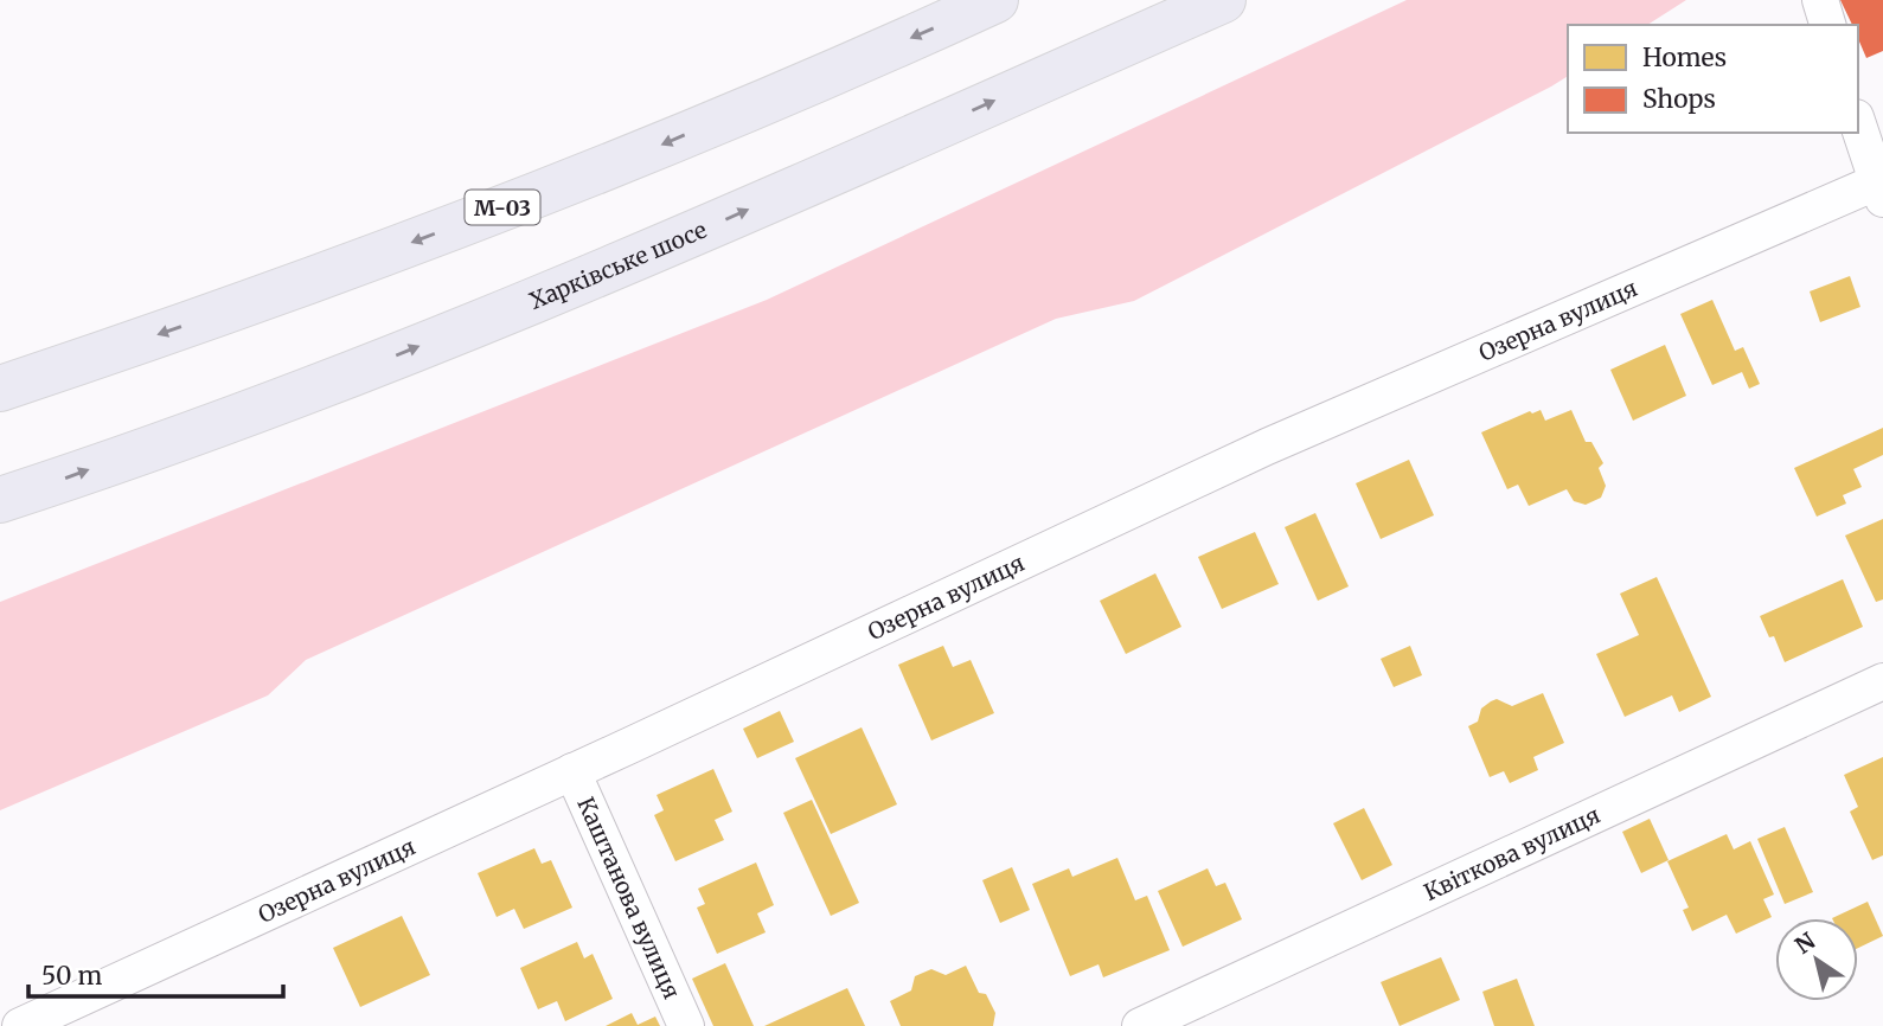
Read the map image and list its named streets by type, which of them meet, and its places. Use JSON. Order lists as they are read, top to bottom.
{
  "streets": {
    "highway": ["М-03", "Харківське шосе"],
    "street": ["Озерна вулиця", "Квіткова вулиця", "Каштанова вулиця"]
  },
  "crossings": [
    ["Озерна вулиця", "Каштанова вулиця"]
  ],
  "legend": ["Homes", "Shops"],
  "scale_bar": "50 m",
  "north": "top left"
}
